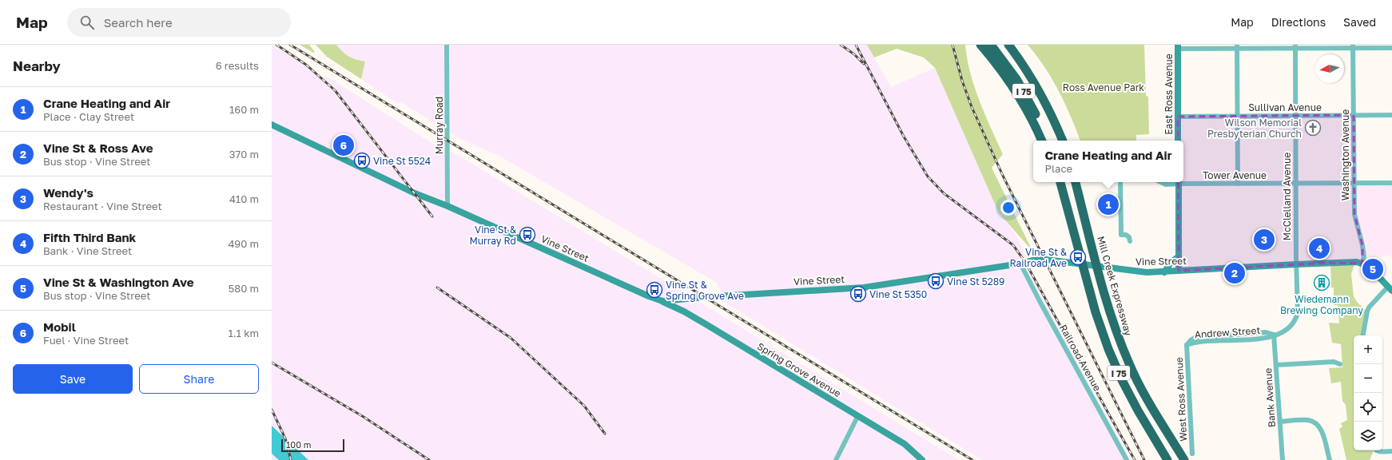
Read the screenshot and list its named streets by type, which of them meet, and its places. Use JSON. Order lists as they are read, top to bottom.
{
  "streets": {
    "highway": ["I 75", "Mill Creek Expressway"],
    "main road": ["East Ross Avenue", "Vine Street", "Spring Grove Avenue"],
    "street": [
      "Sullivan Avenue",
      "Murray Road",
      "Washington Avenue",
      "Tower Avenue",
      "McClelland Avenue",
      "Andrew Street",
      "Railroad Avenue",
      "Bank Avenue",
      "West Ross Avenue"
    ]
  },
  "crossings": [
    ["East Ross Avenue", "Sullivan Avenue"],
    ["Sullivan Avenue", "Washington Avenue"],
    ["Sullivan Avenue", "McClelland Avenue"],
    ["Murray Road", "Vine Street"],
    ["Washington Avenue", "Tower Avenue"],
    ["Washington Avenue", "Vine Street"],
    ["Tower Avenue", "McClelland Avenue"],
    ["McClelland Avenue", "Vine Street"],
    ["McClelland Avenue", "Andrew Street"],
    ["McClelland Avenue", "Bank Avenue"],
    ["Vine Street", "Railroad Avenue"],
    ["Vine Street", "Spring Grove Avenue"],
    ["Andrew Street", "Bank Avenue"],
    ["Andrew Street", "West Ross Avenue"]
  ],
  "parks": ["Ross Avenue Park"],
  "places": {
    "church": ["Wilson Memorial Presbyterian Church"],
    "bus stop": [
      "Vine St 5524",
      "Vine St & Murray Rd",
      "Vine St & Railroad Ave",
      "Vine St 5289",
      "Vine St & Spring Grove Ave",
      "Vine St 5350"
    ],
    "building": ["Wiedemann Brewing Company"]
  },
  "scale_bar": "100 m",
  "north": "left",
  "page": {
    "header": "Map",
    "search": "Search here",
    "nav": ["Map", "Directions", "Saved"],
    "heading": ["Nearby", "6 results"],
    "list": [
      {
        "mark": "1",
        "name": "Crane Heating and Air",
        "note": "Place · Clay Street",
        "value": "160 m"
      },
      {
        "mark": "2",
        "name": "Vine St & Ross Ave",
        "note": "Bus stop · Vine Street",
        "value": "370 m"
      },
      {
        "mark": "3",
        "name": "Wendy's",
        "note": "Restaurant · Vine Street",
        "value": "410 m"
      },
      {
        "mark": "4",
        "name": "Fifth Third Bank",
        "note": "Bank · Vine Street",
        "value": "490 m"
      },
      {
        "mark": "5",
        "name": "Vine St & Washington Ave",
        "note": "Bus stop · Vine Street",
        "value": "580 m"
      },
      {
        "mark": "6",
        "name": "Mobil",
        "note": "Fuel · Vine Street",
        "value": "1.1 km"
      }
    ],
    "pins": [
      "6",
      "1",
      "3",
      "4",
      "5",
      "2"
    ],
    "popup": ["Crane Heating and Air", "Place"],
    "map_buttons": ["+", "−"],
    "buttons": ["Save", "Share"],
    "scale": "100 m"
  }
}
